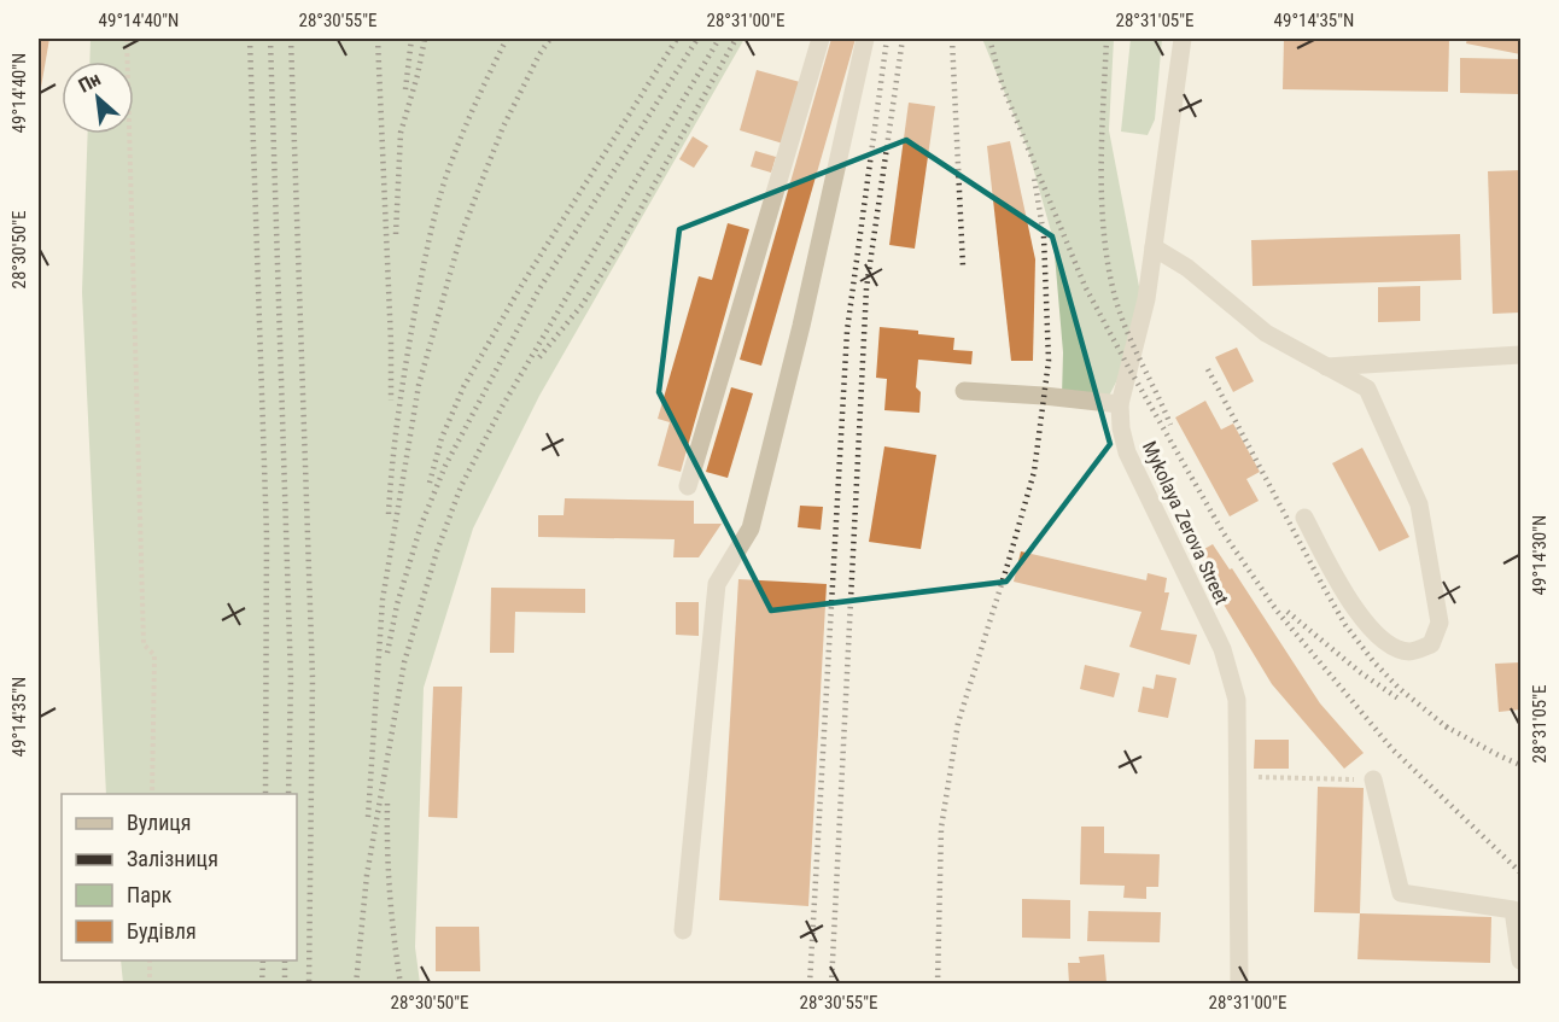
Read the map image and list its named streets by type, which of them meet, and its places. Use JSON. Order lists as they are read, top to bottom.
{
  "streets": {
    "street": ["Mykolaya Zerova Street"]
  },
  "legend": [
    "Вулиця",
    "Залізниця",
    "Парк",
    "Будівля"
  ],
  "north": "top left",
  "coordinates": [
    "49°14'40\"N",
    "28°30'55\"E",
    "28°31'00\"E",
    "28°31'05\"E",
    "49°14'35\"N",
    "28°30'50\"E",
    "49°14'30\"N"
  ]
}
